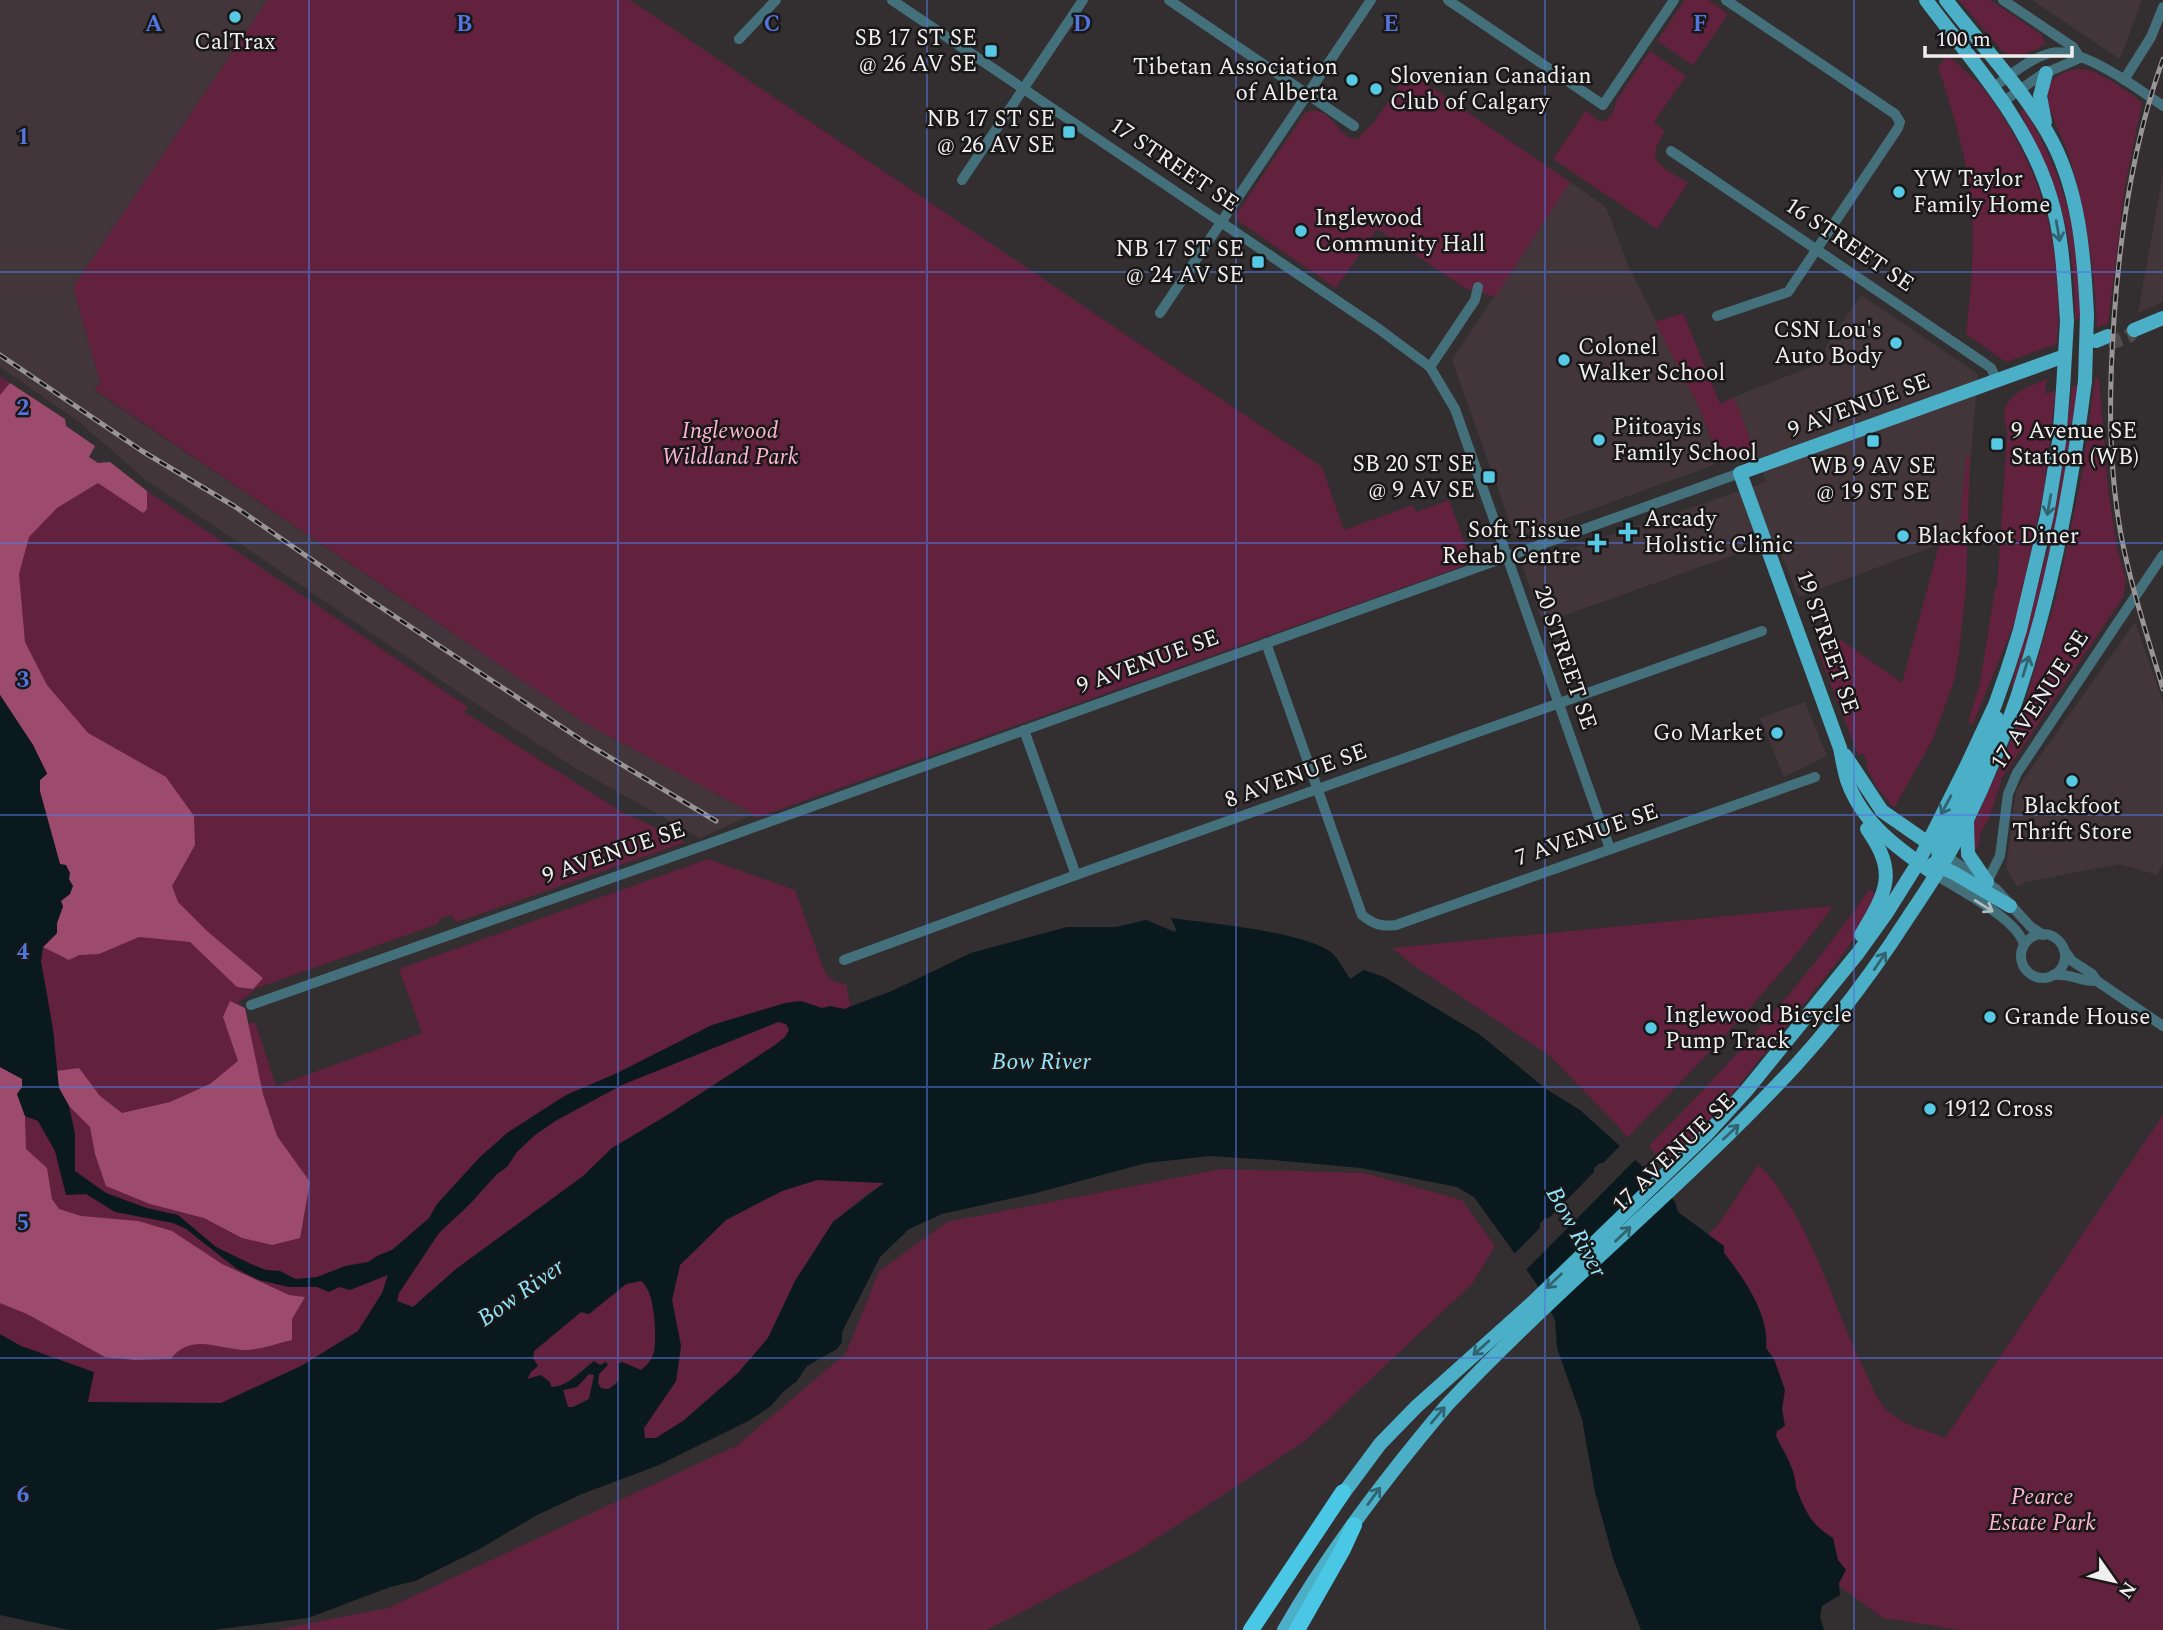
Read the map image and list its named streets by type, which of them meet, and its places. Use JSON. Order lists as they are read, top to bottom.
{
  "streets": {
    "main road": ["9 AVENUE SE", "19 STREET SE", "17 AVENUE SE"],
    "street": [
      "17 STREET SE",
      "16 STREET SE",
      "20 STREET SE",
      "8 AVENUE SE",
      "7 AVENUE SE"
    ]
  },
  "crossings": [
    ["17 STREET SE", "20 STREET SE"],
    ["16 STREET SE", "9 AVENUE SE"],
    ["9 AVENUE SE", "19 STREET SE"],
    ["9 AVENUE SE", "20 STREET SE"],
    ["19 STREET SE", "17 AVENUE SE"],
    ["20 STREET SE", "8 AVENUE SE"],
    ["20 STREET SE", "7 AVENUE SE"],
    ["8 AVENUE SE", "7 AVENUE SE"]
  ],
  "water": ["Bow River"],
  "parks": ["Inglewood Wildland Park", "Pearce Estate Park"],
  "places": {
    "other": [
      "CalTrax",
      "Tibetan Association of Alberta",
      "Slovenian Canadian Club of Calgary",
      "YW Taylor Family Home",
      "Inglewood Community Hall",
      "CSN Lou's Auto Body",
      "Colonel Walker School",
      "Piitoayis Family School",
      "Blackfoot Diner",
      "Go Market",
      "Blackfoot Thrift Store",
      "Grande House",
      "Inglewood Bicycle Pump Track",
      "1912 Cross"
    ],
    "transit": [
      "SB 17 ST SE @ 26 AV SE",
      "NB 17 ST SE @ 26 AV SE",
      "NB 17 ST SE @ 24 AV SE",
      "WB 9 AV SE @ 19 ST SE",
      "9 Avenue SE Station (WB)",
      "SB 20 ST SE @ 9 AV SE"
    ],
    "health": ["Arcady Holistic Clinic", "Soft Tissue Rehab Centre"]
  },
  "scale_bar": "100 m",
  "north": "bottom right",
  "grid": {
    "columns": [
      "A",
      "B",
      "C",
      "D",
      "E",
      "F"
    ],
    "rows": [
      "1",
      "2",
      "3",
      "4",
      "5",
      "6"
    ]
  }
}
